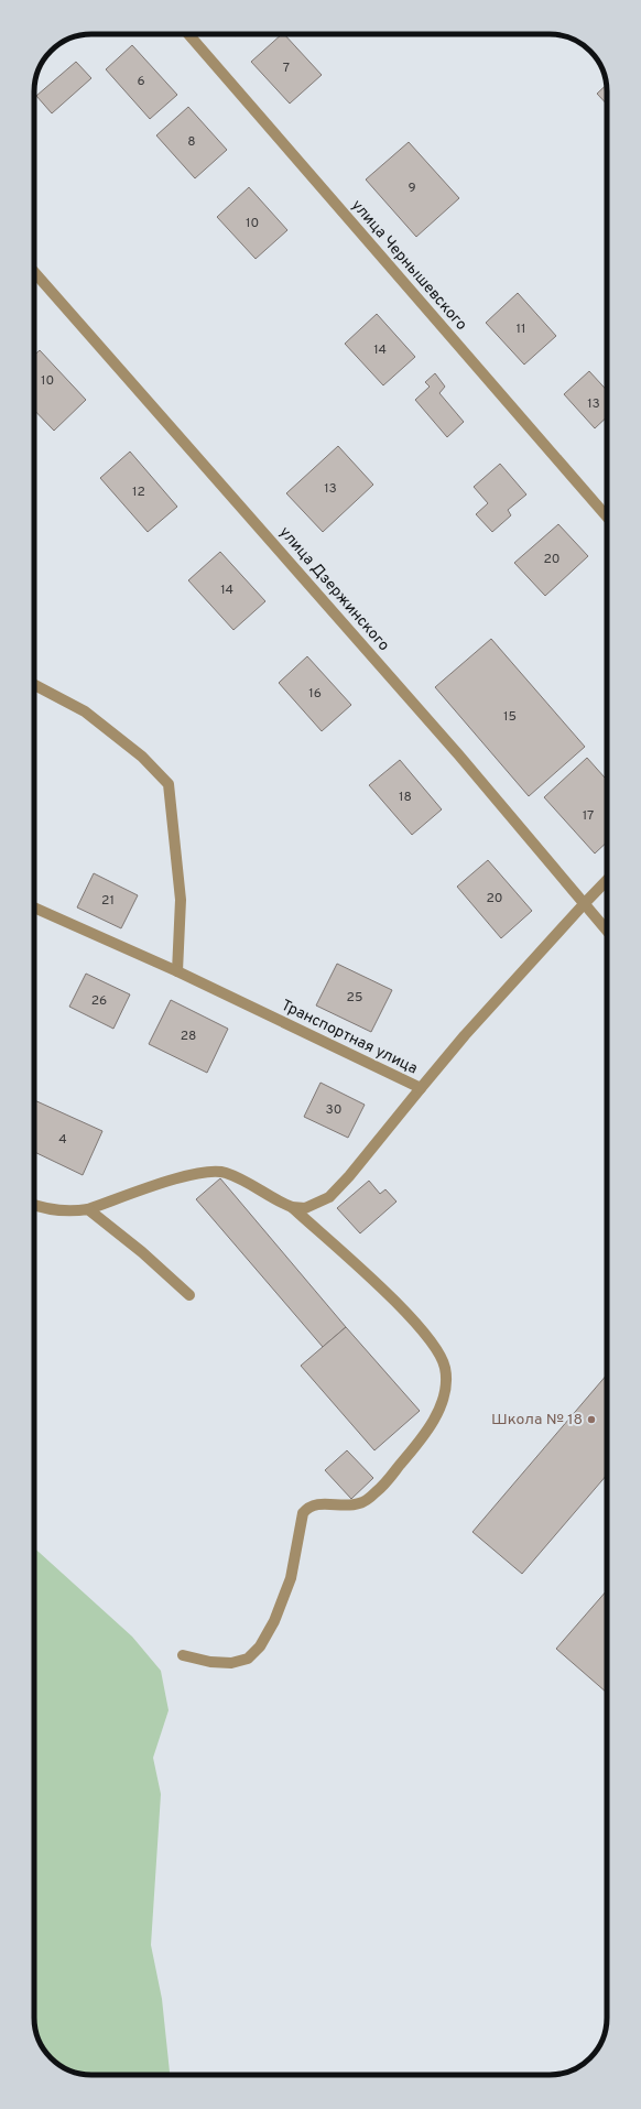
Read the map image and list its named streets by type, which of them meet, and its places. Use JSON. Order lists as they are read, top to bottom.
{
  "streets": {
    "street": ["улица Чернышевского", "улица Дзержинского", "Транспортная улица"]
  },
  "crossings": [
    ["улица Дзержинского", "Транспортная улица"]
  ],
  "places": ["Школа № 18"],
  "house_numbers": [
    "7",
    "6",
    "8",
    "9",
    "10",
    "11",
    "14",
    "10",
    "13",
    "13",
    "12",
    "20",
    "14",
    "16",
    "15",
    "18",
    "17",
    "20",
    "21",
    "25",
    "26",
    "28",
    "30",
    "4"
  ]
}
